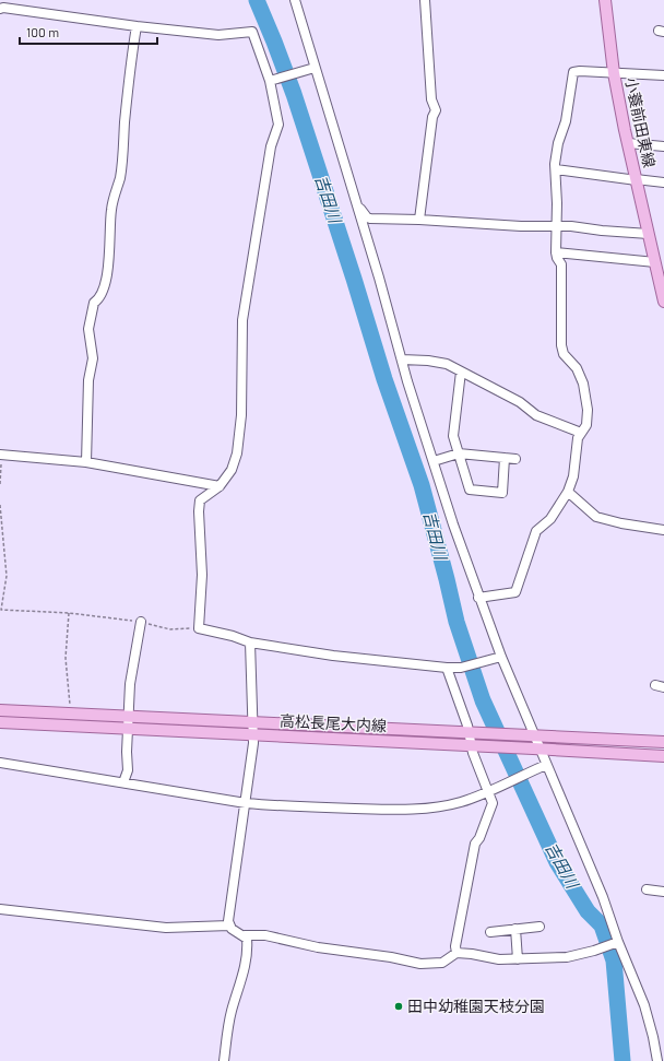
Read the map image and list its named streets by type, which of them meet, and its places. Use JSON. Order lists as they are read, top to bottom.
{
  "streets": {
    "main road": ["小蓑前田東線", "高松長尾大内線"]
  },
  "water": ["吉田川"],
  "places": ["田中幼稚園天枝分園"],
  "scale_bar": "100 m"
}
